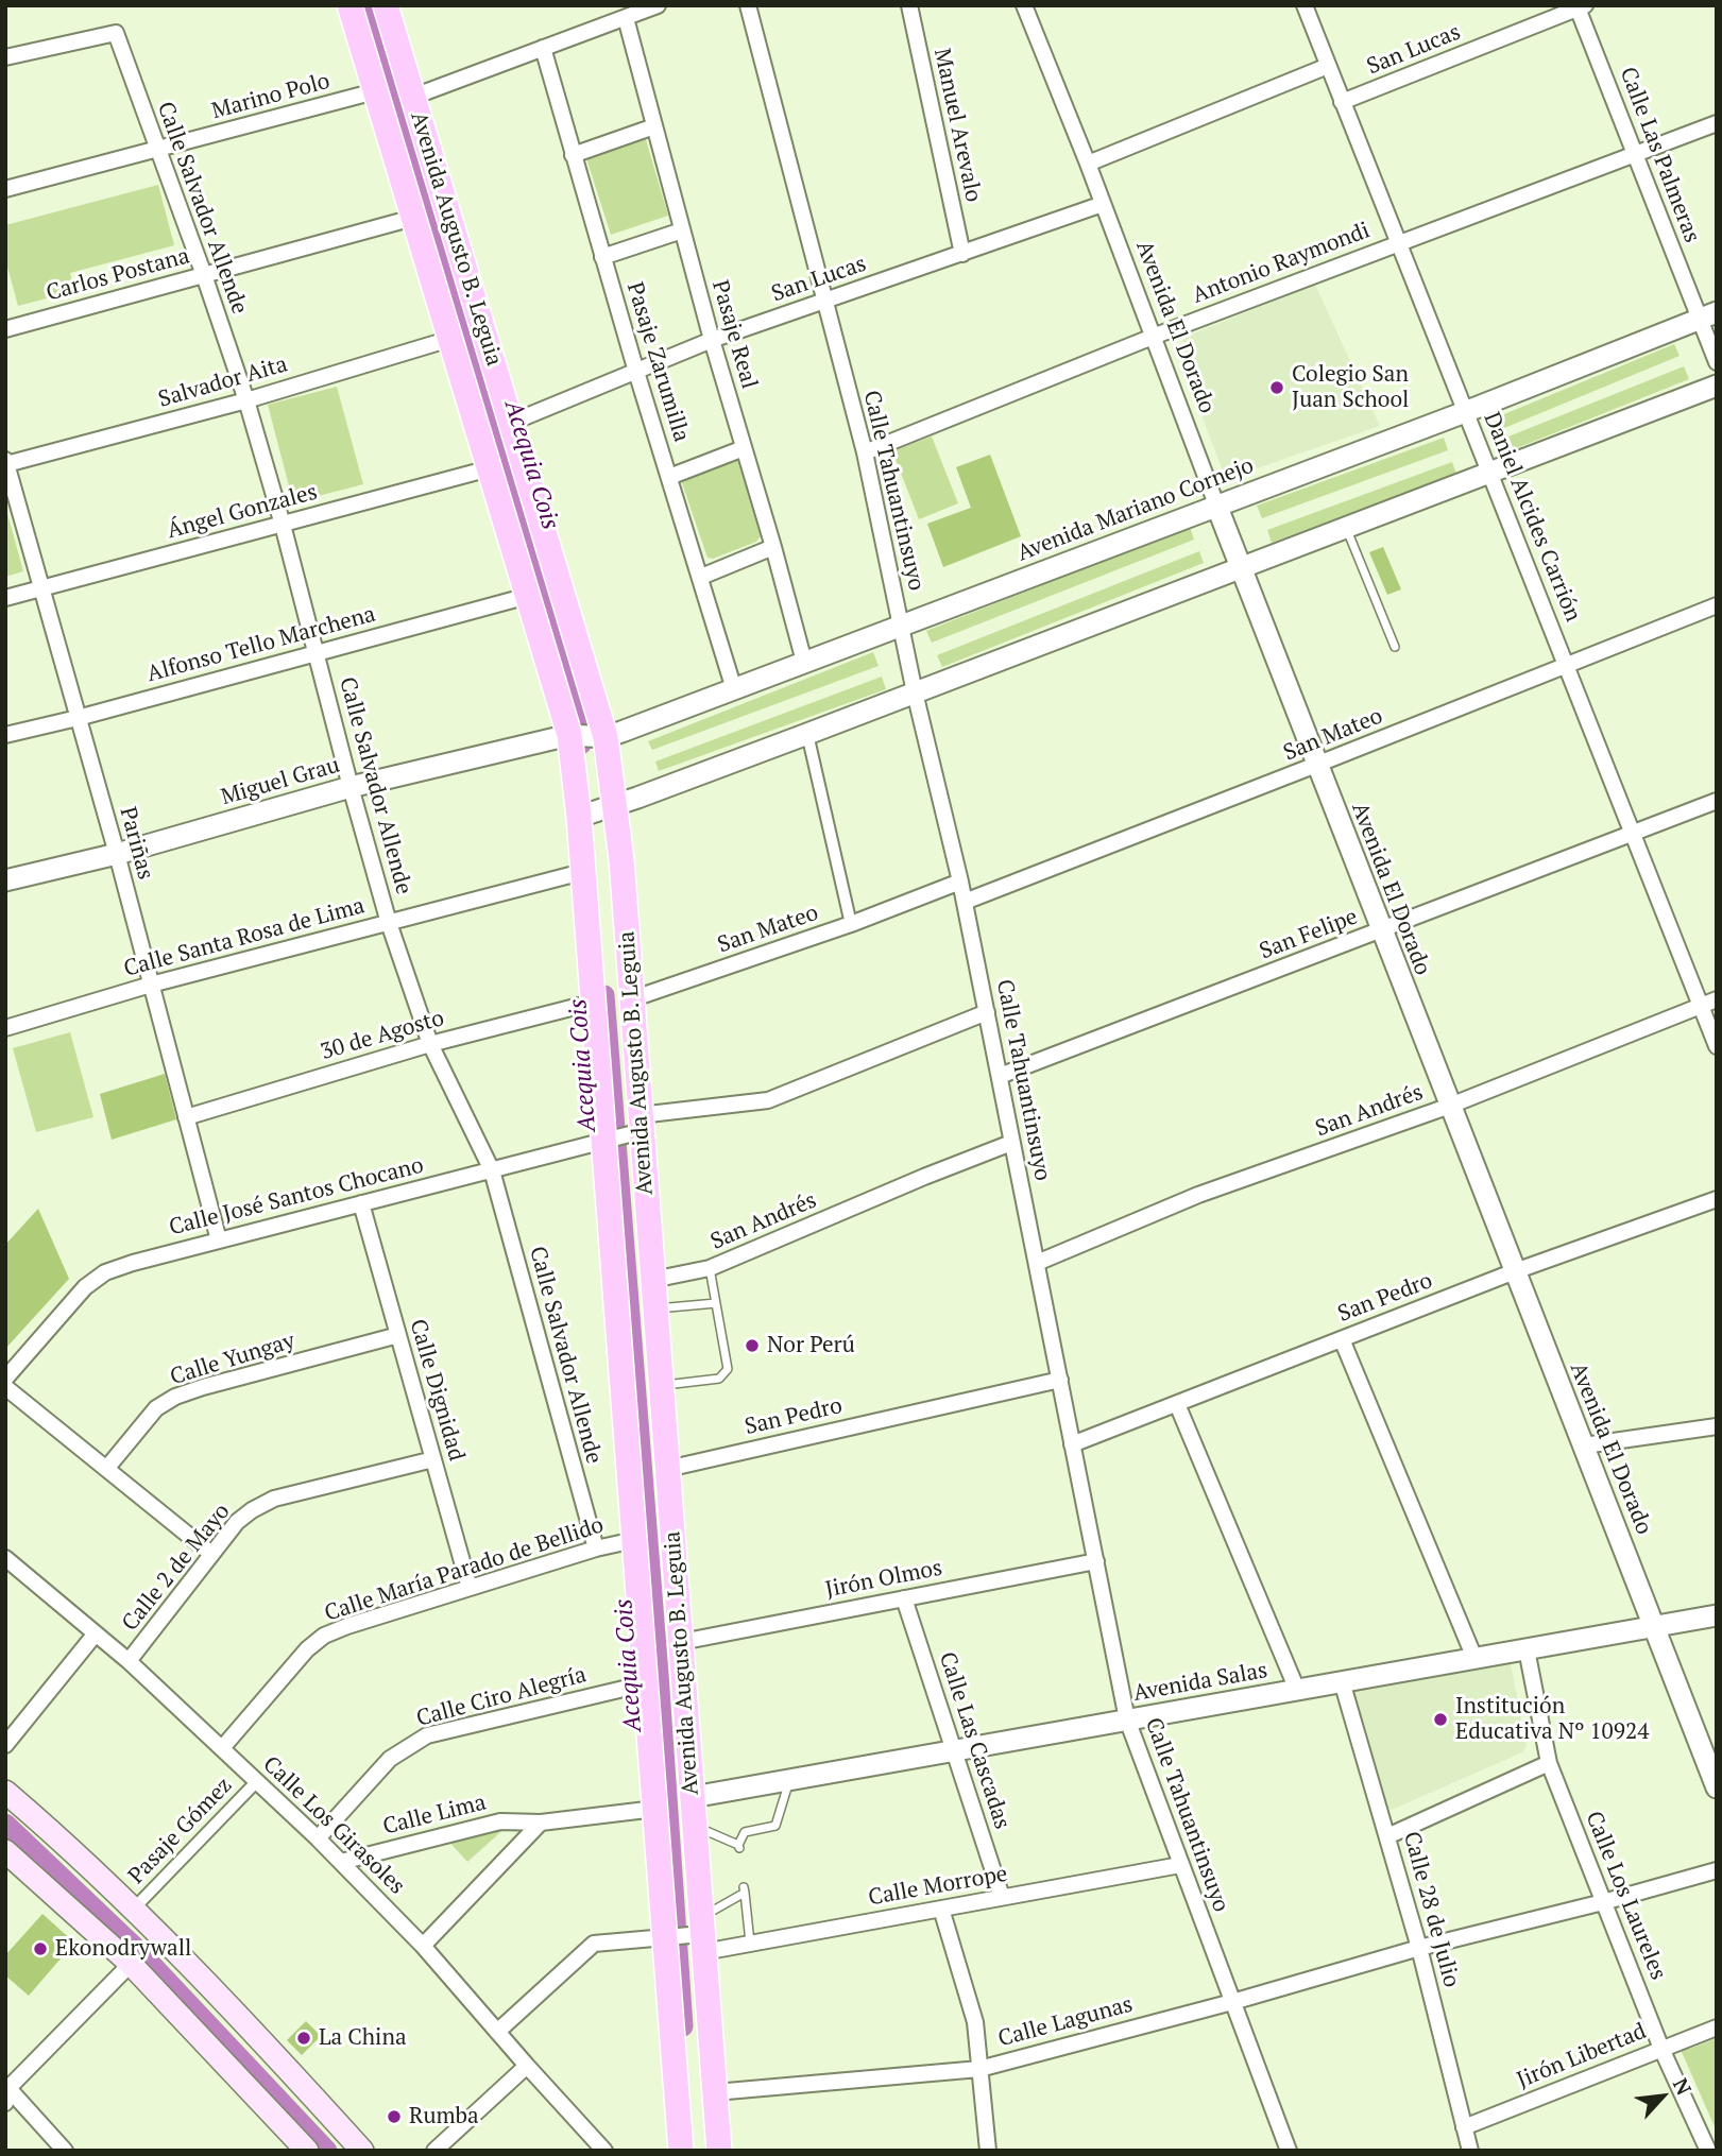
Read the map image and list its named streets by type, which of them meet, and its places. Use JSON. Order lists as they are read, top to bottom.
{
  "streets": {
    "main road": ["Avenida Augusto B. Leguia"],
    "street": [
      "San Lucas",
      "Marino Polo",
      "Manuel Arevalo",
      "Calle Las Palmeras",
      "Calle Salvador Allende",
      "Antonio Raymondi",
      "Carlos Postana",
      "Avenida El Dorado",
      "Pasaje Real",
      "Pasaje Zarumilla",
      "Salvador Aita",
      "Calle Tahuantinsuyo",
      "Avenida Mariano Cornejo",
      "Ángel Gonzales",
      "Daniel Alcides Carrión",
      "Alfonso Tello Marchena",
      "San Mateo",
      "Miguel Grau",
      "Pariñas",
      "San Felipe",
      "Calle Santa Rosa de Lima",
      "30 de Agosto",
      "San Andrés",
      "Calle José Santos Chocano",
      "San Pedro",
      "Calle Yungay",
      "Calle Dignidad",
      "Calle 2 de Mayo",
      "Calle María Parado de Bellido",
      "Jirón Olmos",
      "Avenida Salas",
      "Calle Ciro Alegría",
      "Calle Las Cascadas",
      "Calle Lima",
      "Calle Los Girasoles",
      "Pasaje Gómez",
      "Calle Morrope",
      "Calle Los Laureles",
      "Calle 28 de Julio",
      "Calle Lagunas",
      "Jirón Libertad"
    ]
  },
  "crossings": [
    ["San Lucas", "Manuel Arevalo"],
    ["San Lucas", "Calle Las Palmeras"],
    ["San Lucas", "Avenida Augusto B. Leguia"],
    ["San Lucas", "Avenida El Dorado"],
    ["San Lucas", "Pasaje Real"],
    ["San Lucas", "Pasaje Zarumilla"],
    ["San Lucas", "Calle Tahuantinsuyo"],
    ["San Lucas", "Daniel Alcides Carrión"],
    ["Marino Polo", "Calle Salvador Allende"],
    ["Marino Polo", "Avenida Augusto B. Leguia"],
    ["Calle Las Palmeras", "Antonio Raymondi"],
    ["Calle Las Palmeras", "Avenida Mariano Cornejo"],
    ["Calle Salvador Allende", "Carlos Postana"],
    ["Calle Salvador Allende", "Salvador Aita"],
    ["Calle Salvador Allende", "Ángel Gonzales"],
    ["Calle Salvador Allende", "Alfonso Tello Marchena"],
    ["Calle Salvador Allende", "Miguel Grau"],
    ["Calle Salvador Allende", "Calle Santa Rosa de Lima"],
    ["Calle Salvador Allende", "30 de Agosto"],
    ["Calle Salvador Allende", "Calle José Santos Chocano"],
    ["Calle Salvador Allende", "Calle María Parado de Bellido"],
    ["Avenida Augusto B. Leguia", "Carlos Postana"],
    ["Avenida Augusto B. Leguia", "Salvador Aita"],
    ["Avenida Augusto B. Leguia", "Avenida Mariano Cornejo"],
    ["Avenida Augusto B. Leguia", "Ángel Gonzales"],
    ["Avenida Augusto B. Leguia", "Alfonso Tello Marchena"],
    ["Avenida Augusto B. Leguia", "San Mateo"],
    ["Avenida Augusto B. Leguia", "Miguel Grau"],
    ["Avenida Augusto B. Leguia", "Calle Santa Rosa de Lima"],
    ["Avenida Augusto B. Leguia", "30 de Agosto"],
    ["Avenida Augusto B. Leguia", "San Andrés"],
    ["Avenida Augusto B. Leguia", "Calle José Santos Chocano"],
    ["Avenida Augusto B. Leguia", "San Pedro"],
    ["Avenida Augusto B. Leguia", "Calle María Parado de Bellido"],
    ["Avenida Augusto B. Leguia", "Jirón Olmos"],
    ["Avenida Augusto B. Leguia", "Avenida Salas"],
    ["Avenida Augusto B. Leguia", "Calle Ciro Alegría"],
    ["Avenida Augusto B. Leguia", "Calle Lima"],
    ["Avenida Augusto B. Leguia", "Calle Morrope"],
    ["Avenida Augusto B. Leguia", "Calle Lagunas"],
    ["Antonio Raymondi", "Avenida El Dorado"],
    ["Antonio Raymondi", "Calle Tahuantinsuyo"],
    ["Antonio Raymondi", "Daniel Alcides Carrión"],
    ["Avenida El Dorado", "Avenida Mariano Cornejo"],
    ["Avenida El Dorado", "San Mateo"],
    ["Avenida El Dorado", "San Felipe"],
    ["Avenida El Dorado", "San Andrés"],
    ["Avenida El Dorado", "San Pedro"],
    ["Avenida El Dorado", "Avenida Salas"],
    ["Pasaje Real", "Avenida Mariano Cornejo"],
    ["Pasaje Zarumilla", "Avenida Mariano Cornejo"],
    ["Salvador Aita", "Pariñas"],
    ["Calle Tahuantinsuyo", "Avenida Mariano Cornejo"],
    ["Calle Tahuantinsuyo", "San Mateo"],
    ["Calle Tahuantinsuyo", "San Felipe"],
    ["Calle Tahuantinsuyo", "San Andrés"],
    ["Calle Tahuantinsuyo", "San Pedro"],
    ["Calle Tahuantinsuyo", "Jirón Olmos"],
    ["Calle Tahuantinsuyo", "Avenida Salas"],
    ["Calle Tahuantinsuyo", "Calle Morrope"],
    ["Calle Tahuantinsuyo", "Calle Lagunas"],
    ["Avenida Mariano Cornejo", "Daniel Alcides Carrión"],
    ["Avenida Mariano Cornejo", "Miguel Grau"],
    ["Ángel Gonzales", "Pariñas"],
    ["Daniel Alcides Carrión", "San Mateo"],
    ["Daniel Alcides Carrión", "San Felipe"],
    ["Daniel Alcides Carrión", "San Andrés"],
    ["Alfonso Tello Marchena", "Pariñas"],
    ["Miguel Grau", "Pariñas"],
    ["Pariñas", "Calle Santa Rosa de Lima"],
    ["Pariñas", "30 de Agosto"],
    ["Pariñas", "Calle José Santos Chocano"],
    ["Calle José Santos Chocano", "Calle Dignidad"],
    ["Calle Yungay", "Calle Dignidad"],
    ["Calle Dignidad", "Calle 2 de Mayo"],
    ["Calle Dignidad", "Calle María Parado de Bellido"],
    ["Calle 2 de Mayo", "Calle Los Girasoles"],
    ["Calle María Parado de Bellido", "Calle Los Girasoles"],
    ["Jirón Olmos", "Calle Las Cascadas"],
    ["Avenida Salas", "Calle Las Cascadas"],
    ["Avenida Salas", "Calle Los Laureles"],
    ["Avenida Salas", "Calle 28 de Julio"],
    ["Calle Ciro Alegría", "Calle Los Girasoles"],
    ["Calle Las Cascadas", "Calle Morrope"],
    ["Calle Lima", "Calle Los Girasoles"],
    ["Calle Los Girasoles", "Pasaje Gómez"],
    ["Calle Los Girasoles", "Calle Morrope"],
    ["Calle Los Laureles", "Calle Lagunas"],
    ["Calle Los Laureles", "Jirón Libertad"],
    ["Calle 28 de Julio", "Calle Lagunas"],
    ["Calle 28 de Julio", "Jirón Libertad"]
  ],
  "water": ["Acequia Cois"],
  "places": [
    "Colegio San Juan School",
    "Nor Perú",
    "Institución Educativa Nº 10924",
    "Ekonodrywall",
    "La China",
    "Rumba"
  ],
  "north": "top right"
}
